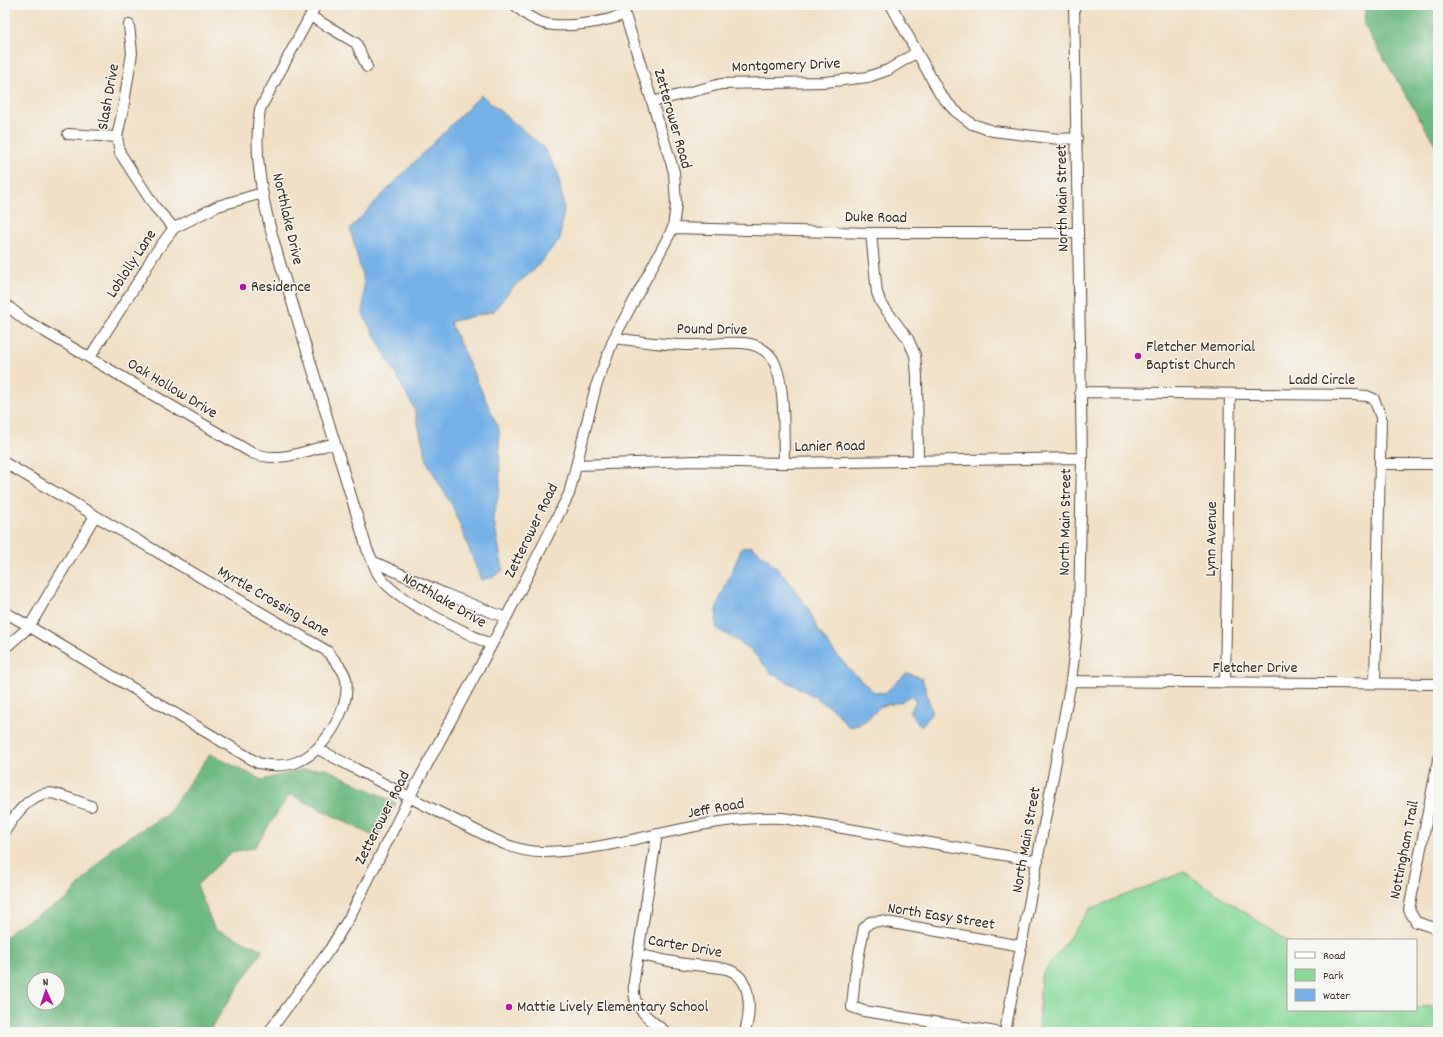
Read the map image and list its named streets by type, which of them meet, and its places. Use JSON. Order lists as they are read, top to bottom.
{
  "streets": {
    "street": [
      "Montgomery Drive",
      "Slash Drive",
      "Zetterower Road",
      "North Main Street",
      "Duke Road",
      "Northlake Drive",
      "Loblolly Lane",
      "Pound Drive",
      "Ladd Circle",
      "Oak Hollow Drive",
      "Lanier Road",
      "Lynn Avenue",
      "Myrtle Crossing Lane",
      "Fletcher Drive",
      "Jeff Road",
      "Nottingham Trail",
      "North Easy Street",
      "Carter Drive"
    ]
  },
  "crossings": [
    ["Montgomery Drive", "Zetterower Road"],
    ["Slash Drive", "Loblolly Lane"],
    ["Zetterower Road", "Duke Road"],
    ["Zetterower Road", "Northlake Drive"],
    ["Zetterower Road", "Pound Drive"],
    ["Zetterower Road", "Lanier Road"],
    ["Zetterower Road", "Jeff Road"],
    ["North Main Street", "Duke Road"],
    ["North Main Street", "Ladd Circle"],
    ["North Main Street", "Lanier Road"],
    ["North Main Street", "Fletcher Drive"],
    ["North Main Street", "Jeff Road"],
    ["North Main Street", "North Easy Street"],
    ["Northlake Drive", "Loblolly Lane"],
    ["Northlake Drive", "Oak Hollow Drive"],
    ["Loblolly Lane", "Oak Hollow Drive"],
    ["Pound Drive", "Lanier Road"],
    ["Ladd Circle", "Lynn Avenue"],
    ["Ladd Circle", "Fletcher Drive"],
    ["Lynn Avenue", "Fletcher Drive"],
    ["Myrtle Crossing Lane", "Jeff Road"],
    ["Jeff Road", "Carter Drive"]
  ],
  "places": ["Residence", "Fletcher Memorial Baptist Church", "Mattie Lively Elementary School"],
  "legend": ["Road", "Park", "Water"],
  "north": "top"
}
